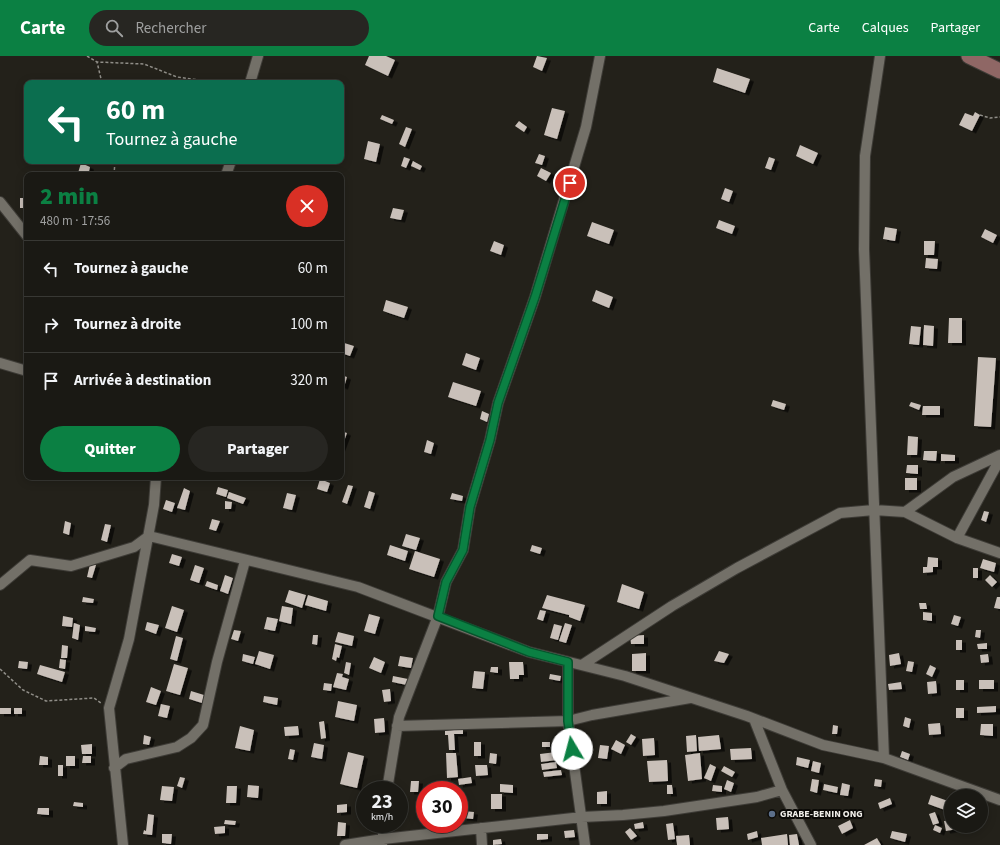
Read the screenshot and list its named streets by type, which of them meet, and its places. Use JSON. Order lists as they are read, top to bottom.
{
  "places": ["GRABE-BENIN ONG"],
  "page": {
    "header": "Carte",
    "search": "Rechercher",
    "nav": ["Carte", "Calques", "Partager"],
    "turn": ["60 m", "Tournez à gauche"],
    "heading": ["2 min", "480 m · 17:56"],
    "list": [
      {
        "name": "Tournez à gauche",
        "value": "60 m"
      },
      {
        "name": "Tournez à droite",
        "value": "100 m"
      },
      {
        "name": "Arrivée à destination",
        "value": "320 m"
      }
    ],
    "buttons": ["Quitter", "Partager"],
    "speed": "23 km/h",
    "limit": "30"
  }
}
